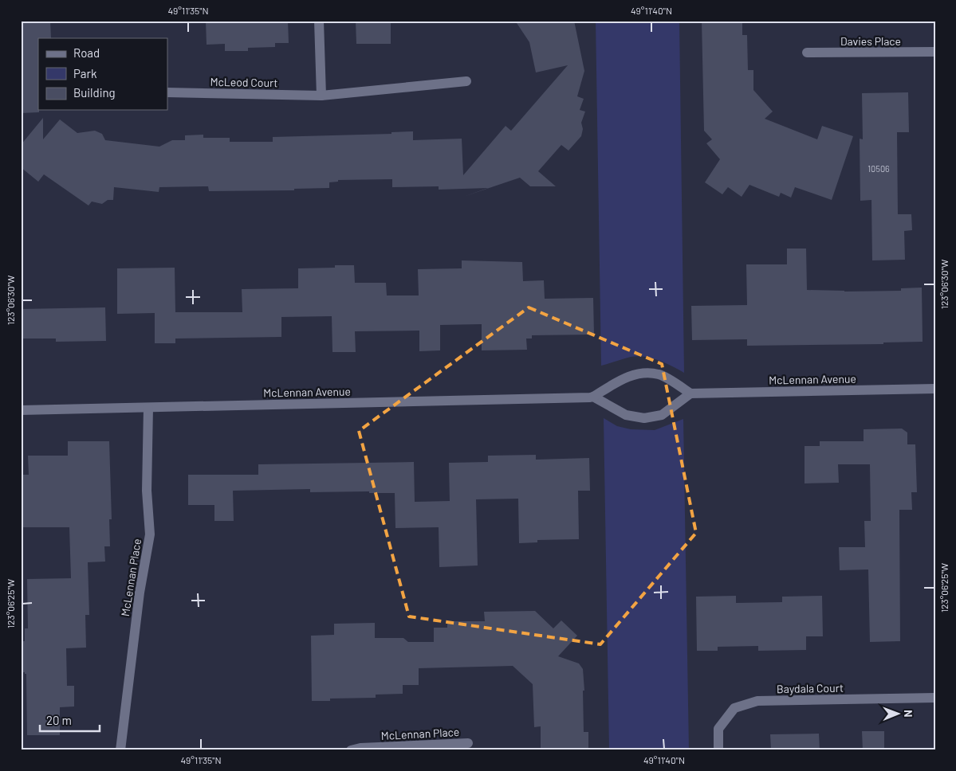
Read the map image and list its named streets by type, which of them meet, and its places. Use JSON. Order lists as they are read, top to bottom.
{
  "streets": {
    "street": [
      "Davies Place",
      "McLeod Court",
      "McLennan Avenue",
      "McLennan Place",
      "Baydala Court"
    ]
  },
  "crossings": [
    ["McLennan Avenue", "McLennan Place"]
  ],
  "house_numbers": ["10506"],
  "legend": ["Road", "Park", "Building"],
  "scale_bar": "20 m",
  "north": "right",
  "coordinates": [
    "49°11'35\"N",
    "49°11'40\"N",
    "123°06'30\"W",
    "123°06'25\"W"
  ]
}
